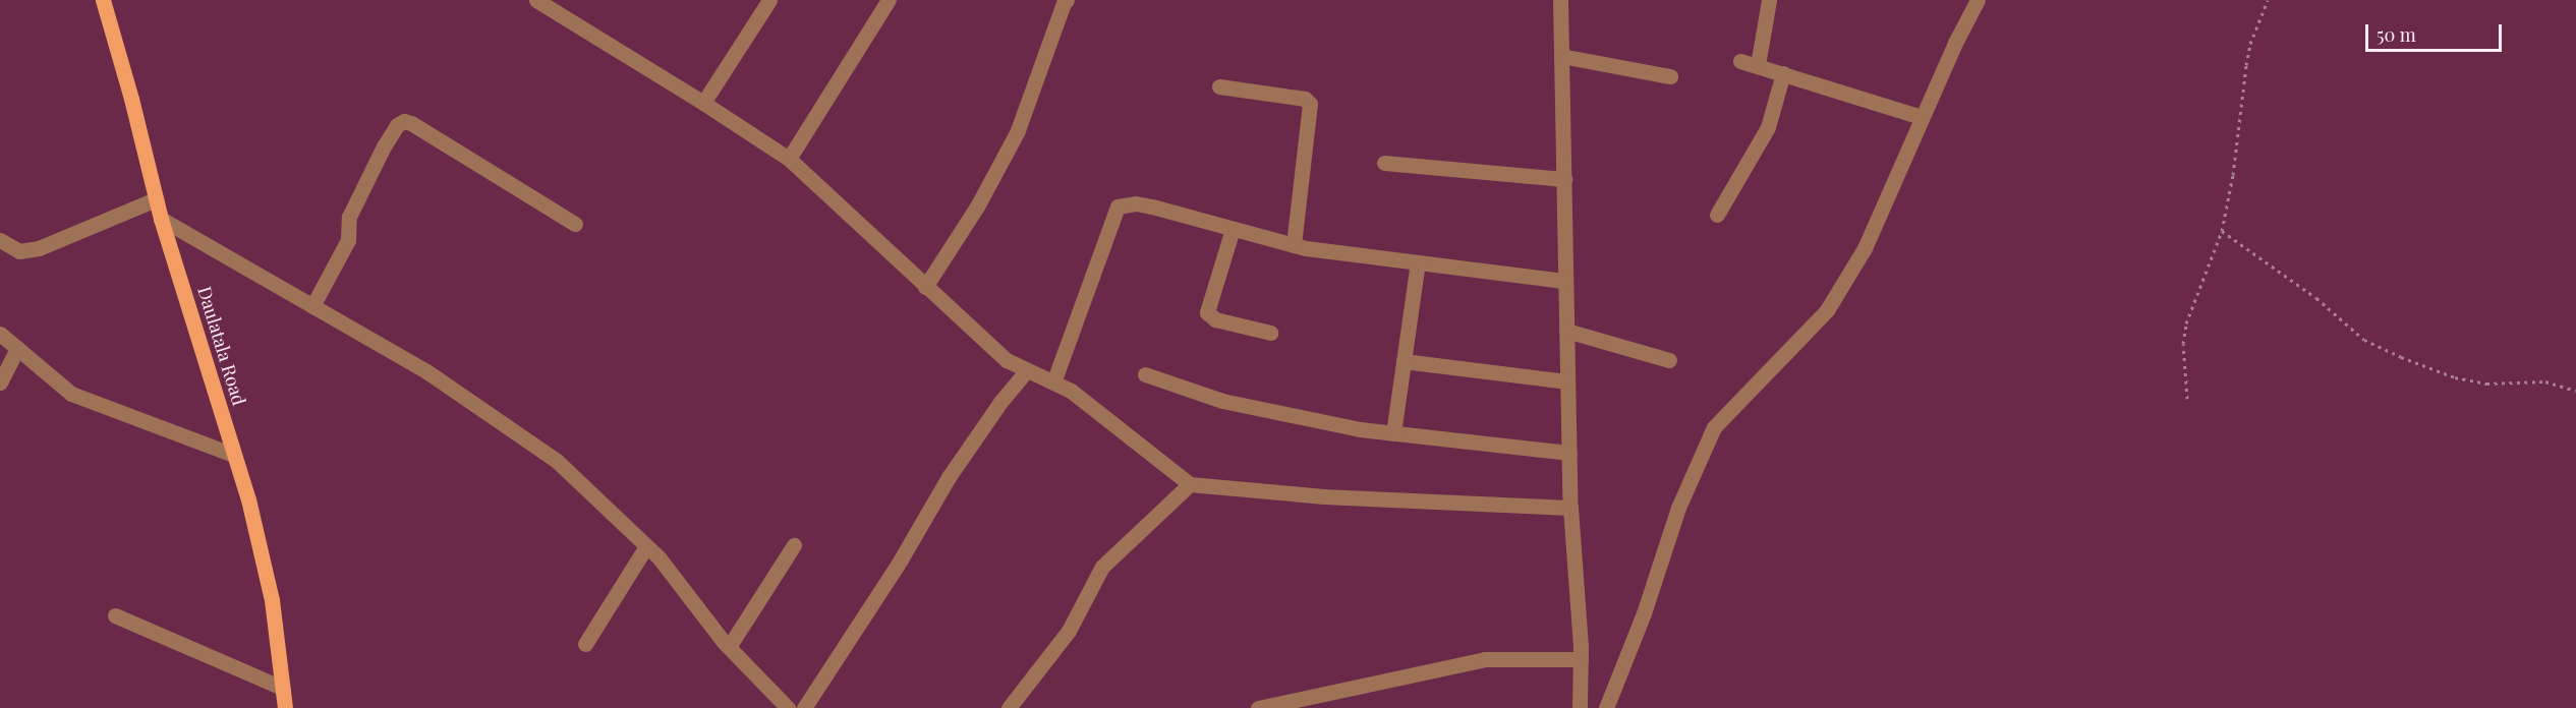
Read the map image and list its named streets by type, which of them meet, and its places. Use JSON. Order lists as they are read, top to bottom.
{
  "streets": {
    "main road": ["Daulatala Road"]
  },
  "scale_bar": "50 m"
}
